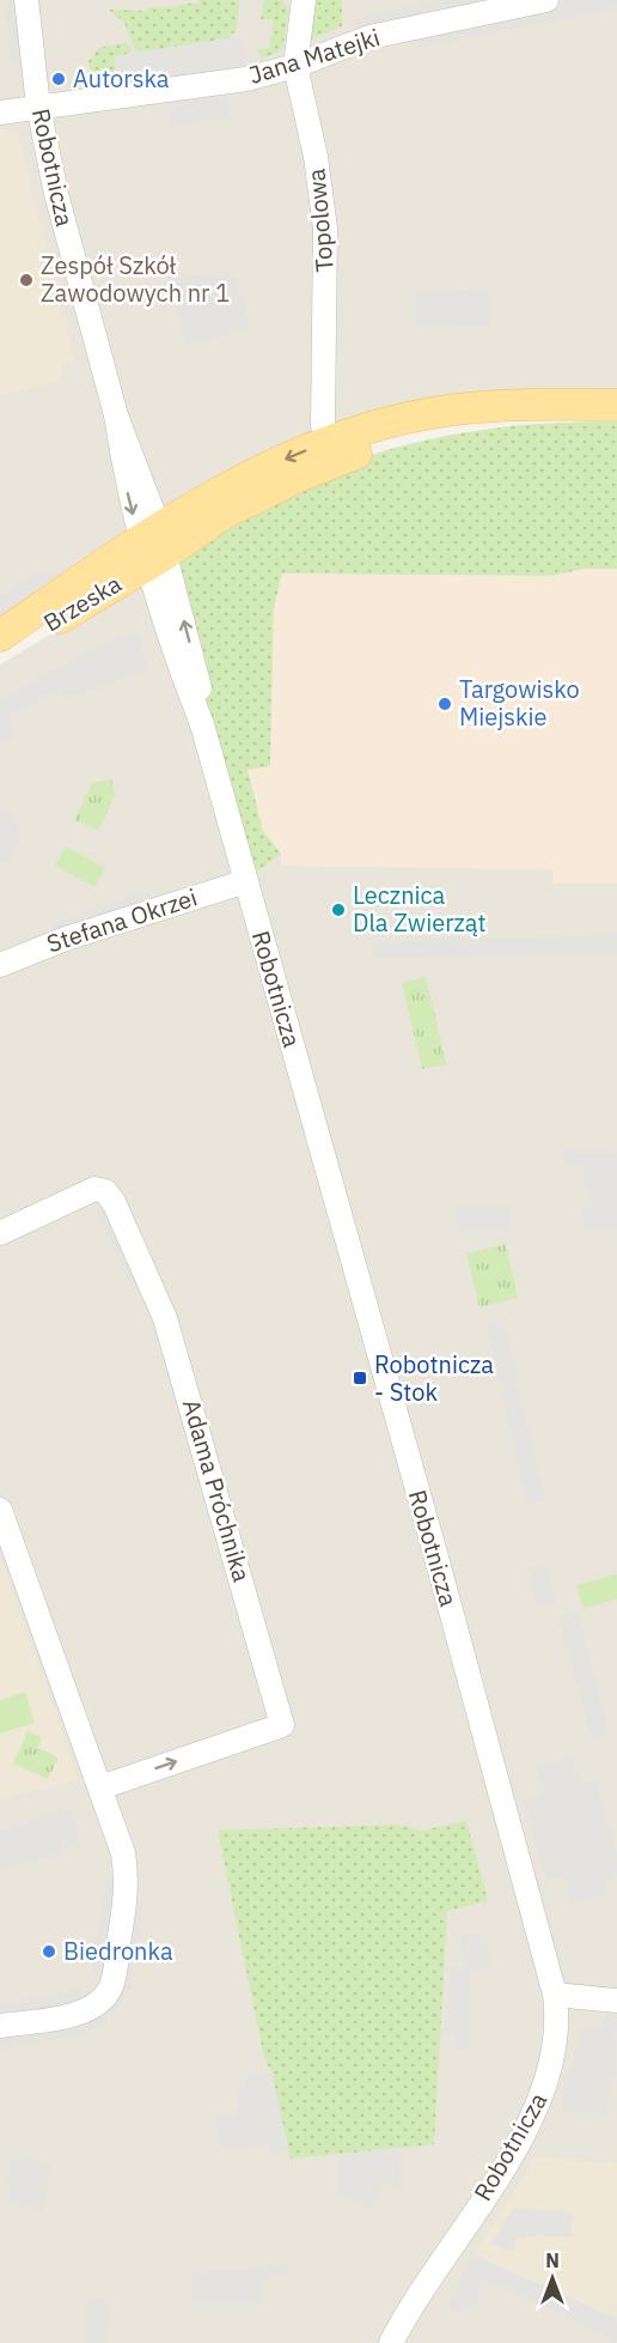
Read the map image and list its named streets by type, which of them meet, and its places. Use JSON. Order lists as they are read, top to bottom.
{
  "streets": {
    "main road": ["Brzeska"],
    "street": [
      "Jana Matejki",
      "Robotnicza",
      "Topolowa",
      "Stefana Okrzei",
      "Adama Próchnika"
    ]
  },
  "crossings": [
    ["Jana Matejki", "Robotnicza"],
    ["Jana Matejki", "Topolowa"],
    ["Robotnicza", "Brzeska"],
    ["Robotnicza", "Stefana Okrzei"]
  ],
  "places": {
    "other": [
      "Autorska",
      "Zespół Szkół Zawodowych nr 1",
      "Targowisko Miejskie",
      "Lecznica Dla Zwierząt",
      "Biedronka"
    ],
    "transit": ["Robotnicza - Stok"]
  },
  "north": "top"
}
